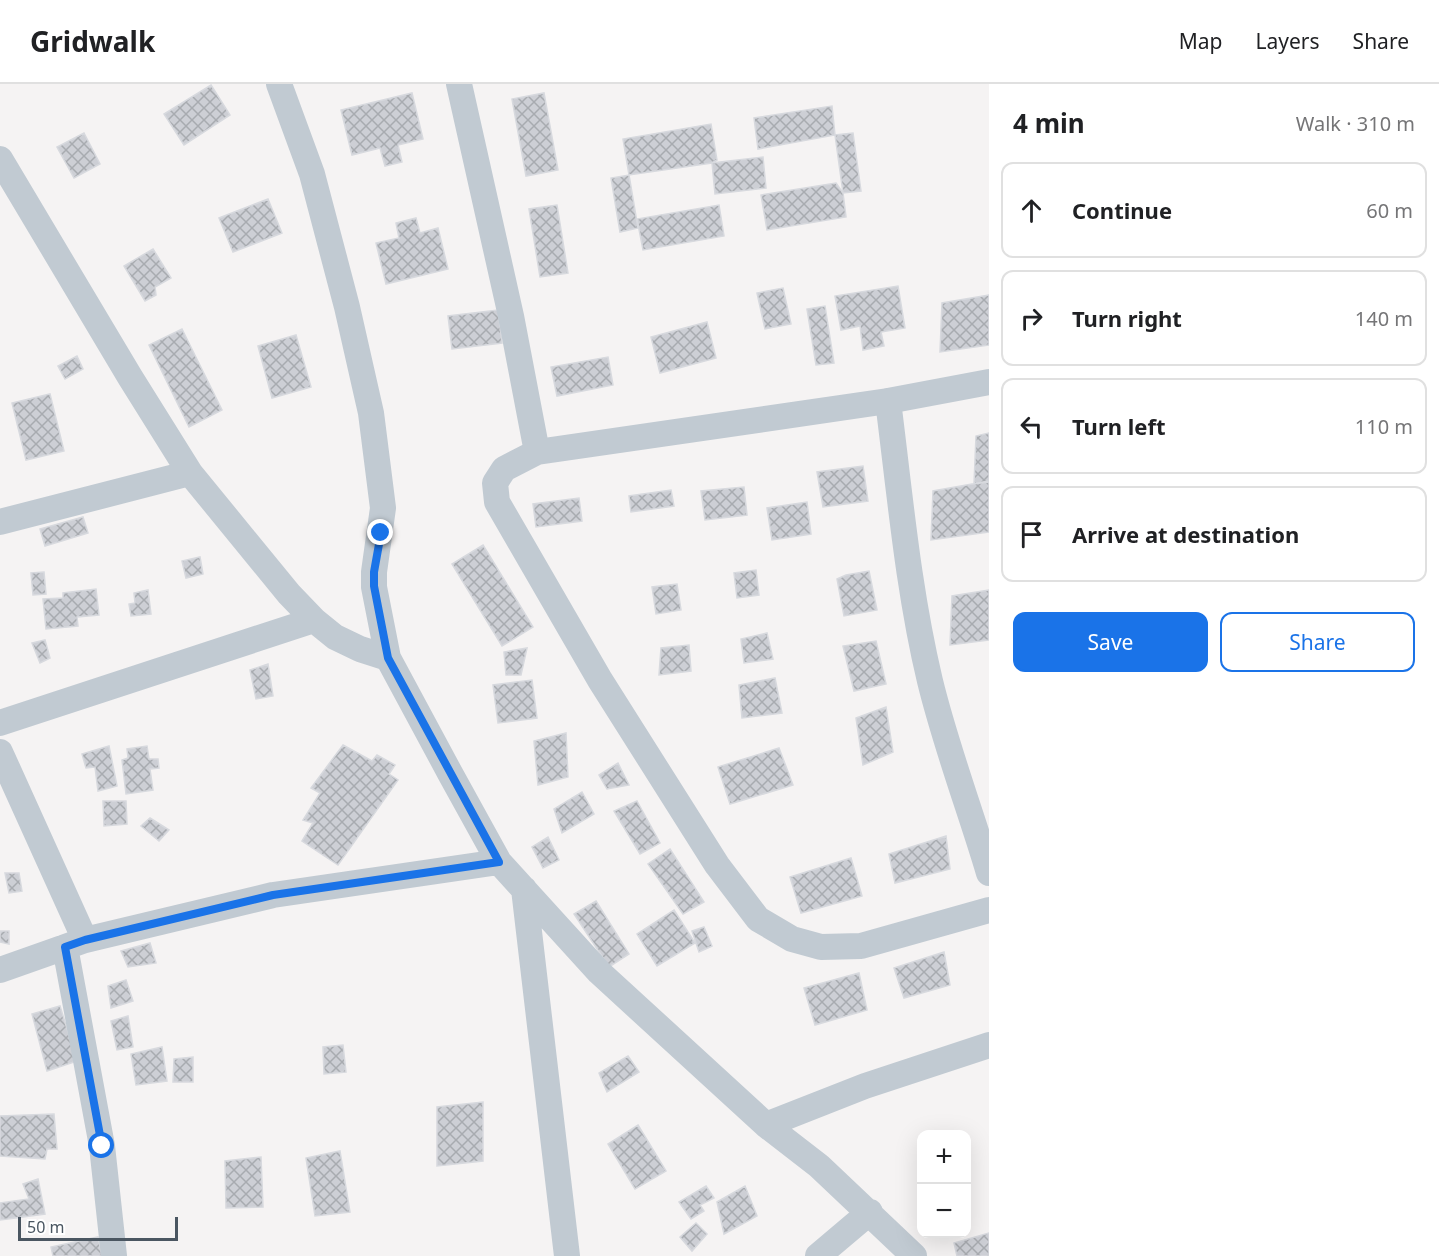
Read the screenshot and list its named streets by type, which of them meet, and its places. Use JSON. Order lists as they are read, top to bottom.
{
  "scale_bar": "50 m",
  "page": {
    "header": "Gridwalk",
    "nav": ["Map", "Layers", "Share"],
    "heading": ["4 min", "Walk · 310 m"],
    "list": [
      ["Continue", "60 m"],
      ["Turn right", "140 m"],
      ["Turn left", "110 m"],
      "Arrive at destination"
    ],
    "buttons": ["Save", "Share"],
    "map_buttons": ["+", "−"],
    "scale": "50 m"
  }
}
